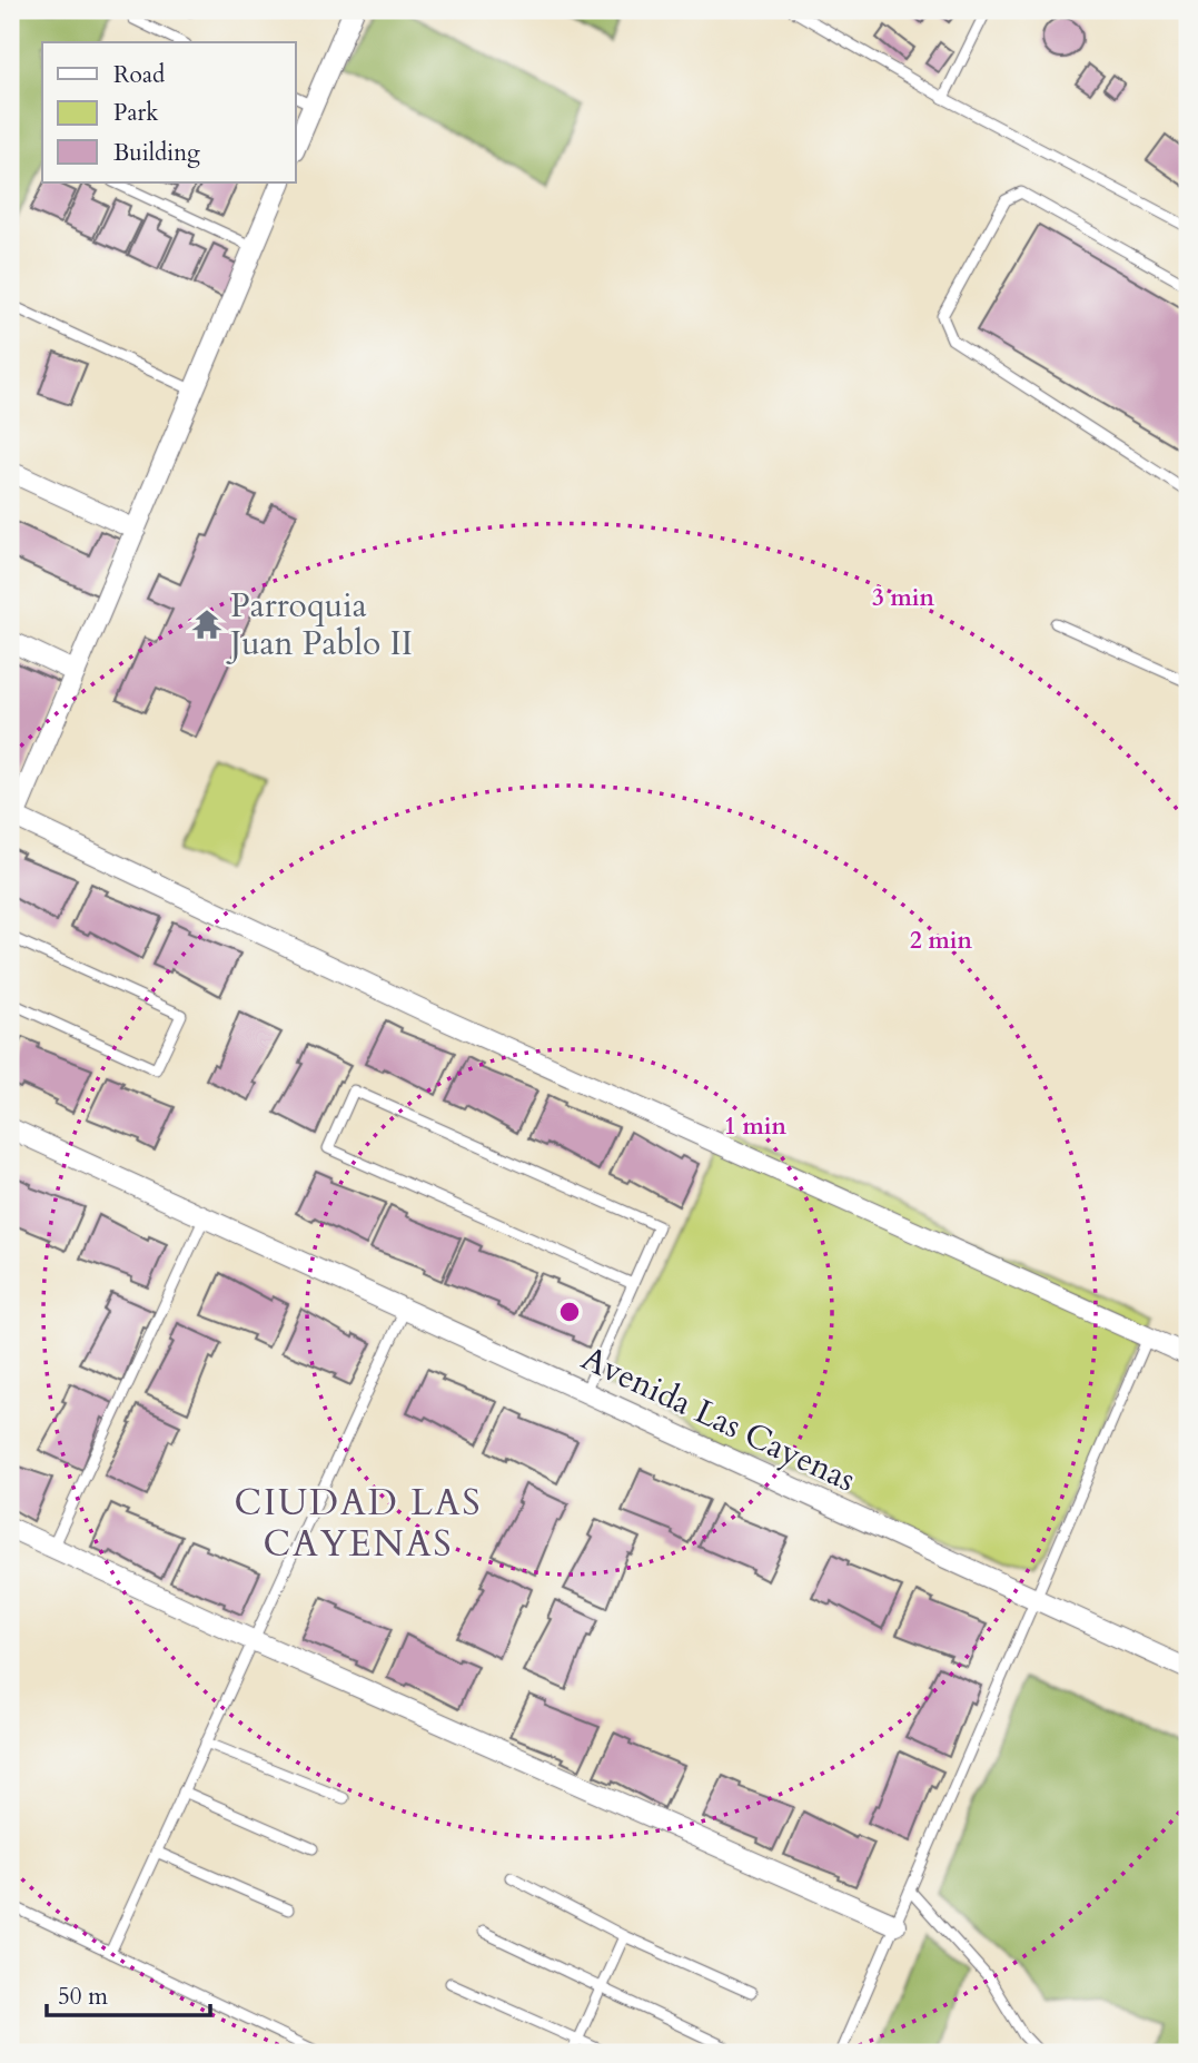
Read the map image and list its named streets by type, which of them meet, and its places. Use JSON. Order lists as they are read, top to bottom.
{
  "streets": {
    "street": ["Avenida Las Cayenas"]
  },
  "districts": ["CIUDAD LAS CAYENAS"],
  "places": {
    "temple": ["Parroquia Juan Pablo II"]
  },
  "legend": ["Road", "Park", "Building"],
  "scale_bar": "50 m",
  "rings": ["3 min", "2 min", "1 min"]
}
